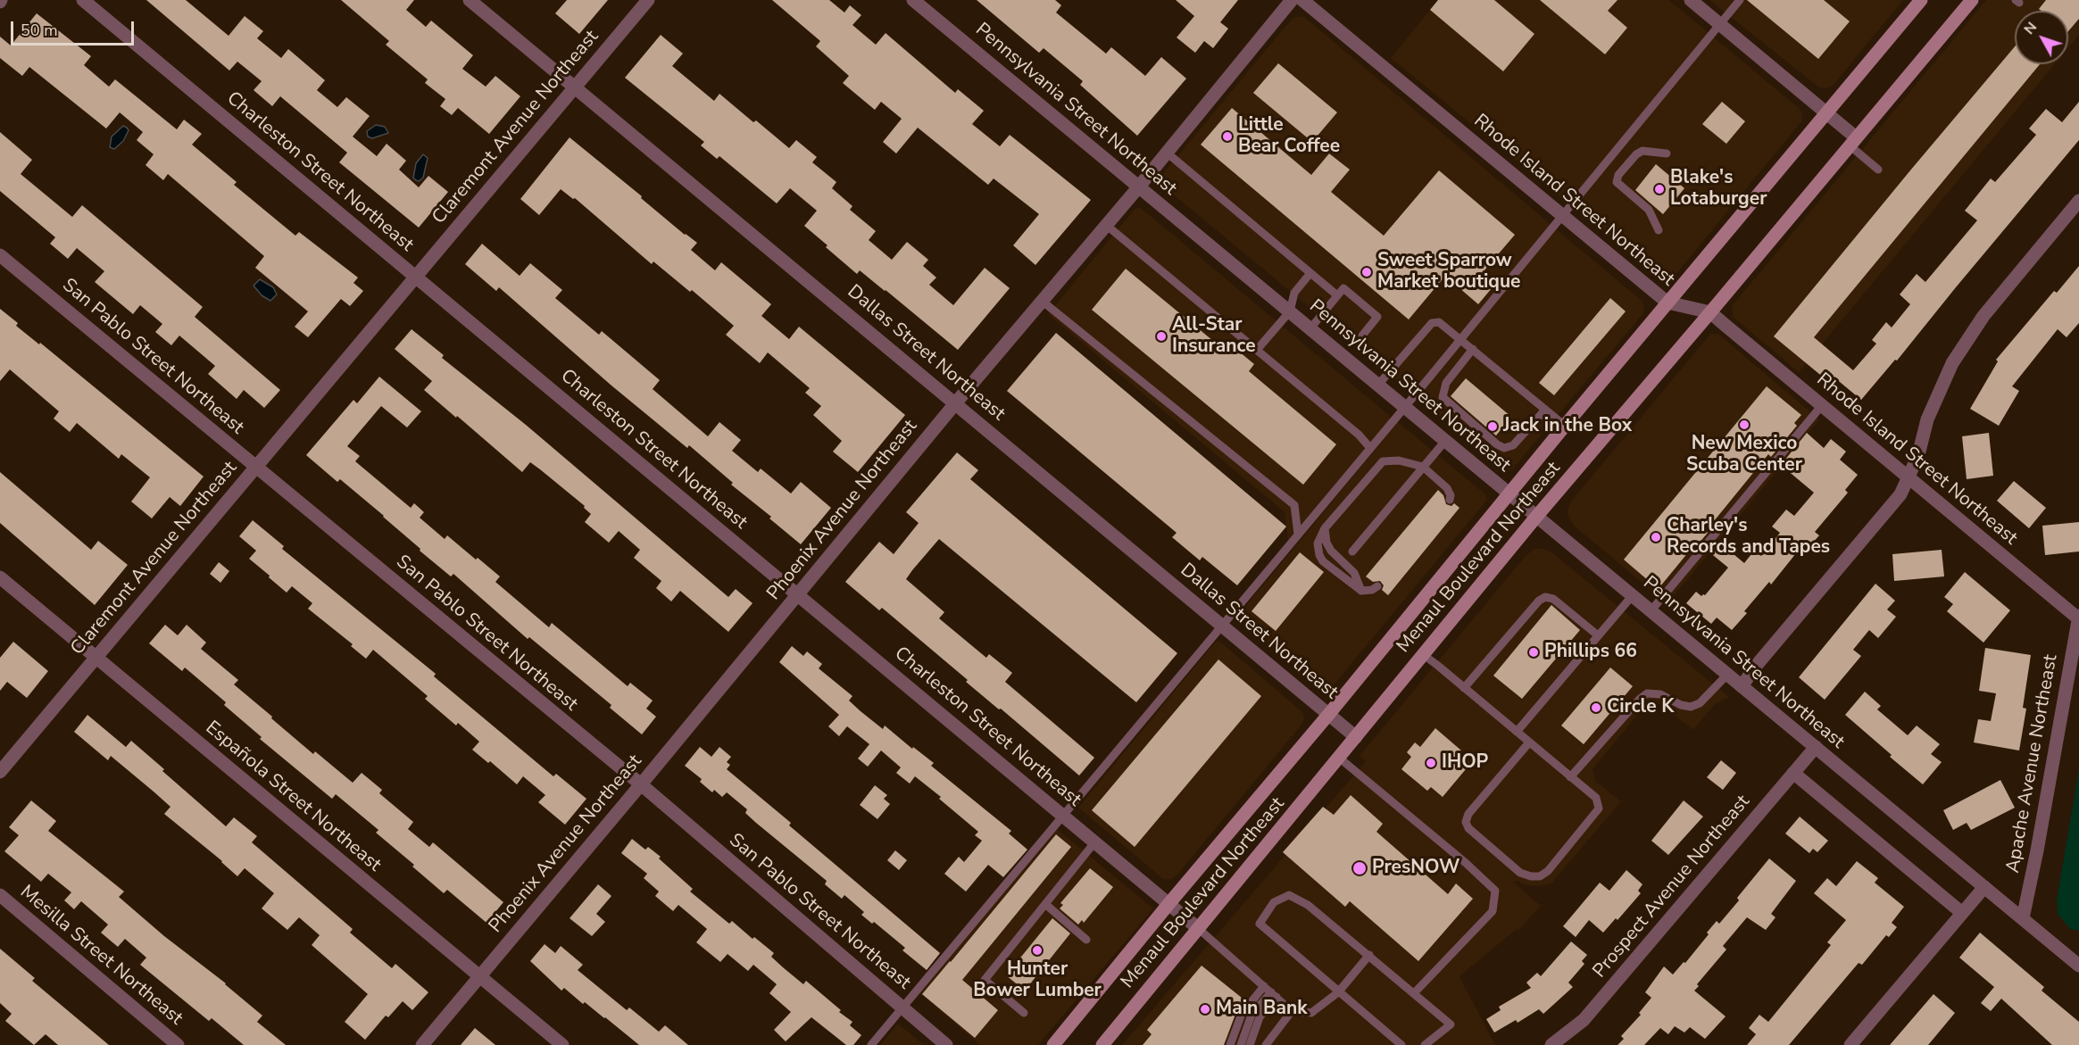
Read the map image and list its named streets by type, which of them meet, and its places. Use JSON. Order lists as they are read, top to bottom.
{
  "streets": {
    "main road": ["Menaul Boulevard Northeast"],
    "street": [
      "Pennsylvania Street Northeast",
      "Claremont Avenue Northeast",
      "Charleston Street Northeast",
      "Rhode Island Street Northeast",
      "Dallas Street Northeast",
      "San Pablo Street Northeast",
      "Phoenix Avenue Northeast",
      "Apache Avenue Northeast",
      "Española Street Northeast",
      "Prospect Avenue Northeast",
      "Mesilla Street Northeast"
    ]
  },
  "crossings": [
    ["Pennsylvania Street Northeast", "Phoenix Avenue Northeast"],
    ["Pennsylvania Street Northeast", "Menaul Boulevard Northeast"],
    ["Pennsylvania Street Northeast", "Apache Avenue Northeast"],
    ["Pennsylvania Street Northeast", "Prospect Avenue Northeast"],
    ["Claremont Avenue Northeast", "Charleston Street Northeast"],
    ["Claremont Avenue Northeast", "Dallas Street Northeast"],
    ["Claremont Avenue Northeast", "San Pablo Street Northeast"],
    ["Claremont Avenue Northeast", "Española Street Northeast"],
    ["Charleston Street Northeast", "Phoenix Avenue Northeast"],
    ["Charleston Street Northeast", "Menaul Boulevard Northeast"],
    ["Rhode Island Street Northeast", "Menaul Boulevard Northeast"],
    ["Rhode Island Street Northeast", "Apache Avenue Northeast"],
    ["Dallas Street Northeast", "Phoenix Avenue Northeast"],
    ["Dallas Street Northeast", "Menaul Boulevard Northeast"],
    ["San Pablo Street Northeast", "Phoenix Avenue Northeast"],
    ["Phoenix Avenue Northeast", "Española Street Northeast"]
  ],
  "places": [
    "Little Bear Coffee",
    "Blake's Lotaburger",
    "Sweet Sparrow Market boutique",
    "All-Star Insurance",
    "New Mexico Scuba Center",
    "Jack in the Box",
    "Charley's Records and Tapes",
    "Phillips 66",
    "Circle K",
    "IHOP",
    "PresNOW",
    "Hunter Bower Lumber",
    "Main Bank"
  ],
  "scale_bar": "50 m",
  "north": "top left"
}
